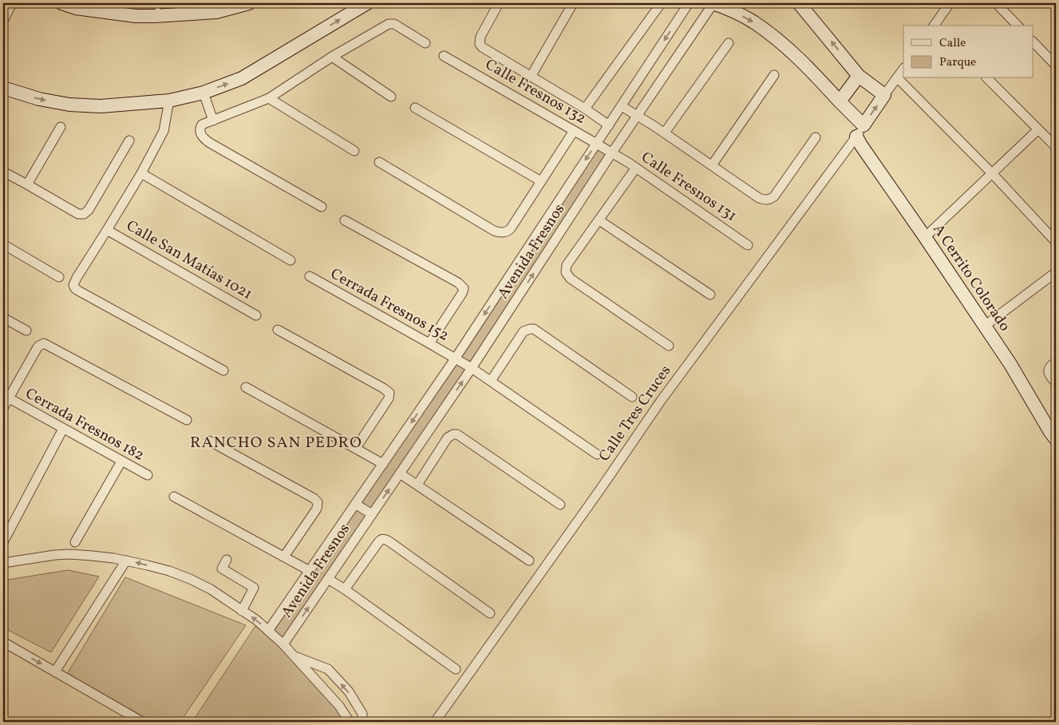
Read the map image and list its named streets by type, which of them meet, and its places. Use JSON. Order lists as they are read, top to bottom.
{
  "streets": {
    "main road": ["A Cerrito Colorado"],
    "street": [
      "Calle Fresnos 132",
      "Calle Fresnos 131",
      "Avenida Fresnos",
      "Calle San Matías 1021",
      "Cerrada Fresnos 152",
      "Calle Tres Cruces",
      "Cerrada Fresnos 182"
    ]
  },
  "crossings": [
    ["Calle Fresnos 132", "Calle Fresnos 131"],
    ["Calle Fresnos 132", "Avenida Fresnos"],
    ["Calle Fresnos 131", "Avenida Fresnos"],
    ["Avenida Fresnos", "A Cerrito Colorado"],
    ["Avenida Fresnos", "Cerrada Fresnos 152"],
    ["A Cerrito Colorado", "Calle Tres Cruces"]
  ],
  "districts": ["RANCHO SAN PEDRO"],
  "legend": ["Calle", "Parque"]
}
